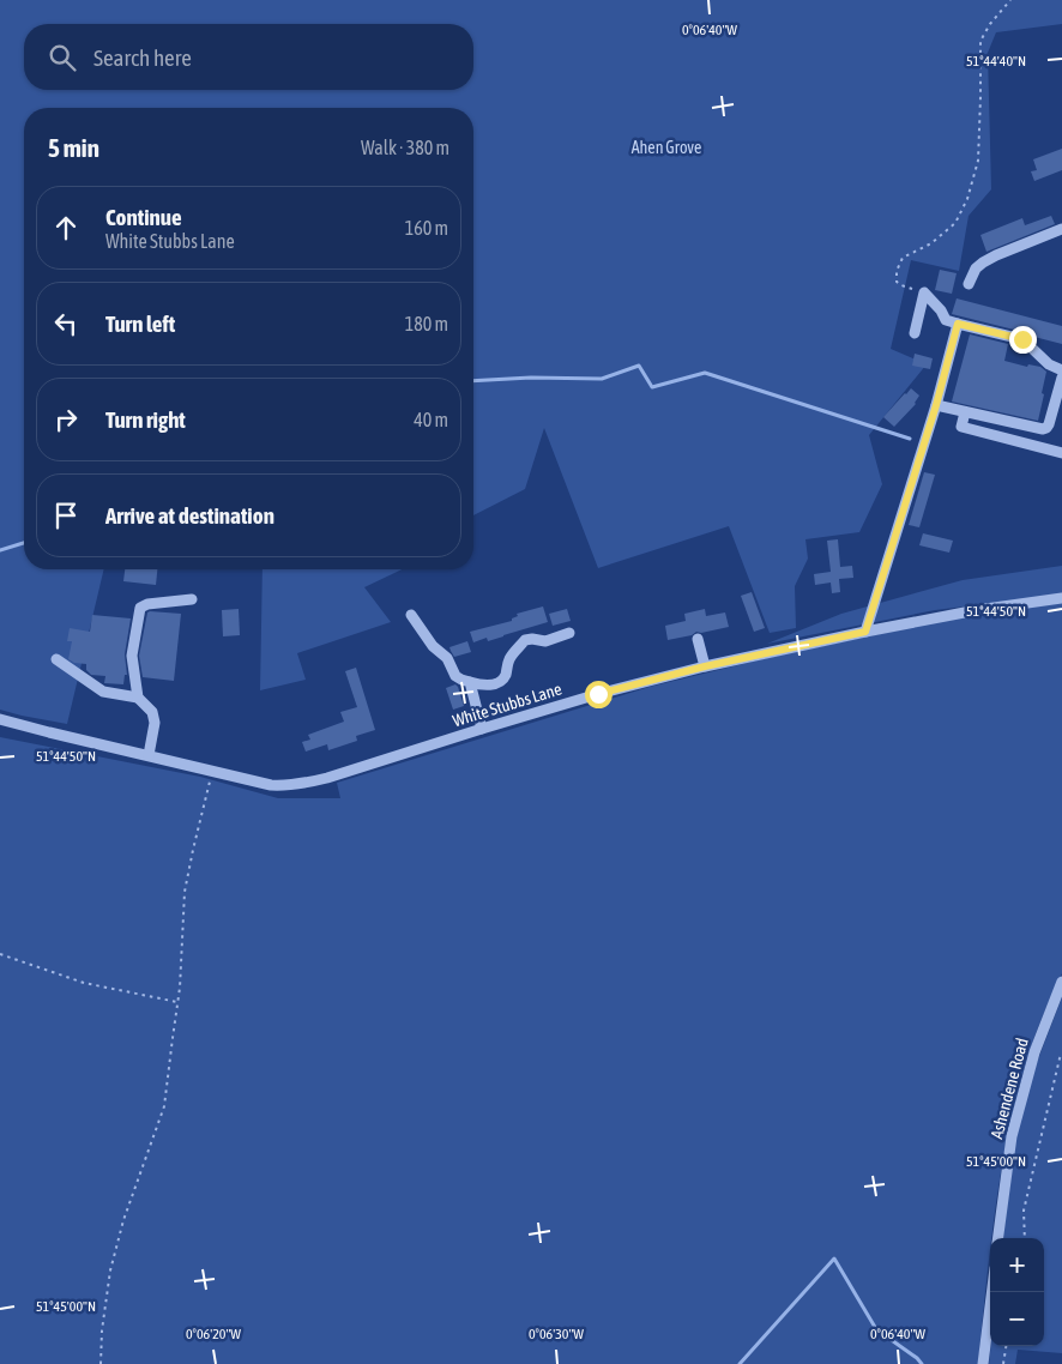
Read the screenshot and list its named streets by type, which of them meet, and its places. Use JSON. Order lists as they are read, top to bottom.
{
  "streets": {
    "street": ["White Stubbs Lane", "Ashendene Road"]
  },
  "parks": ["Ahen Grove"],
  "page": {
    "search": "Search here",
    "heading": ["5 min", "Walk · 380 m"],
    "list": [
      ["Continue", "White Stubbs Lane", "160 m"],
      ["Turn left", "180 m"],
      ["Turn right", "40 m"],
      "Arrive at destination"
    ],
    "map_buttons": ["+", "−"]
  },
  "coordinates": [
    "0°06'40\"W",
    "51°44'40\"N",
    "51°44'50\"N",
    "51°45'00\"N",
    "0°06'20\"W",
    "0°06'30\"W"
  ]
}
